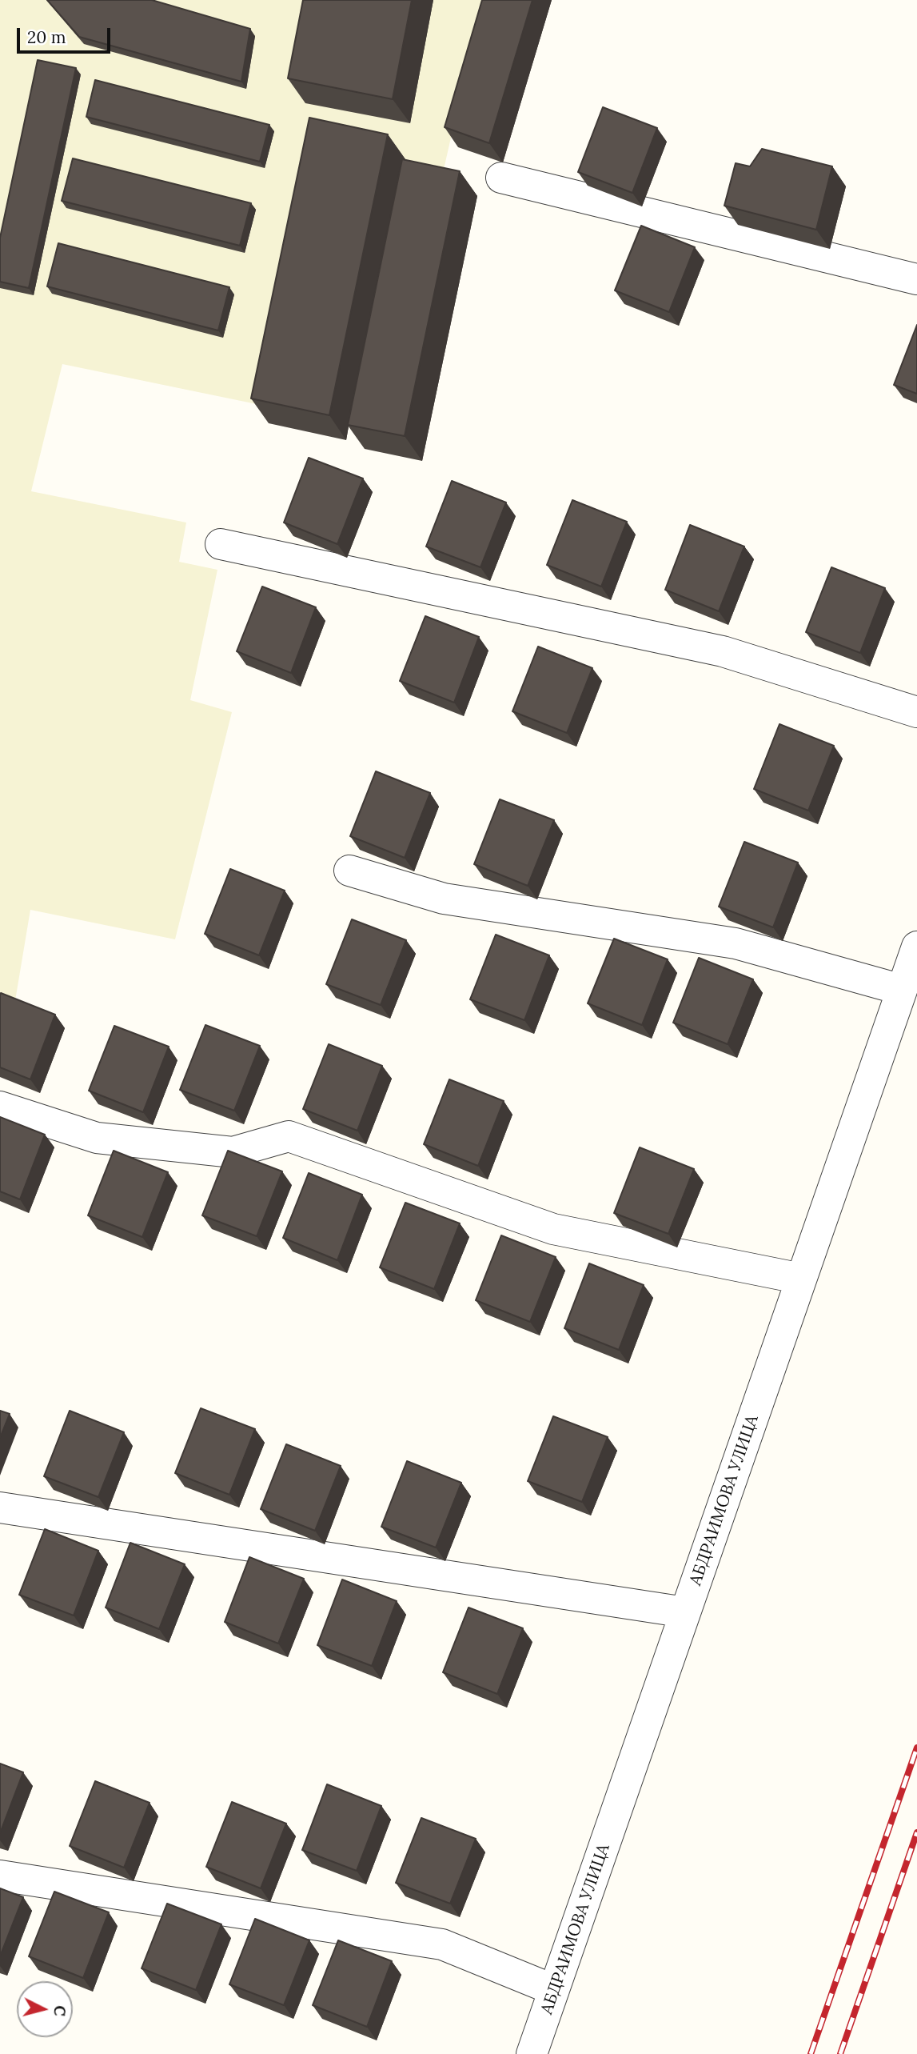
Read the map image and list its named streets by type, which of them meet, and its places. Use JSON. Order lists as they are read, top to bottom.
{
  "streets": {
    "street": ["АБДРАИМОВА УЛИЦА"]
  },
  "scale_bar": "20 m",
  "north": "right"
}
